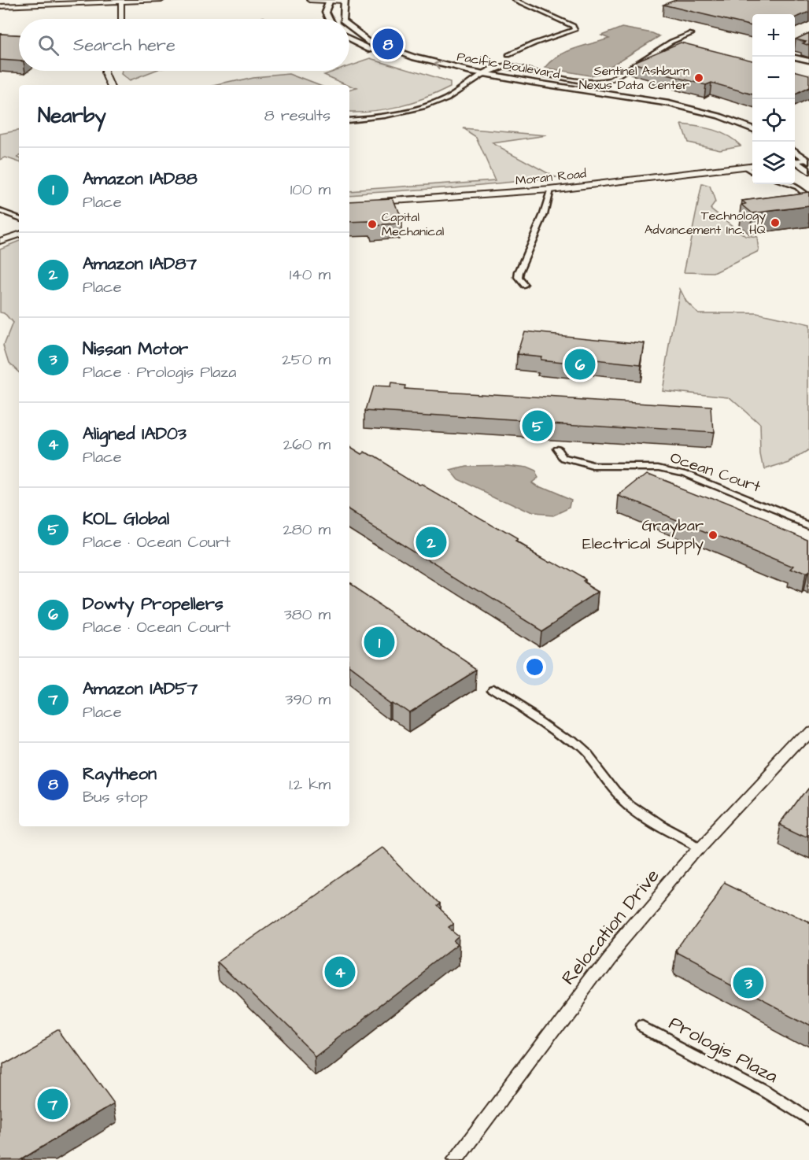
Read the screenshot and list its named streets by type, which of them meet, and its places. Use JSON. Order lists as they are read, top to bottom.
{
  "streets": {
    "main road": ["Pacific Boulevard"],
    "street": [
      "Moran Road",
      "Ocean Court",
      "Relocation Drive",
      "Prologis Plaza"
    ]
  },
  "places": [
    "Sentinel Ashburn Nexus Data Center",
    "Technology Advancement Inc. HQ",
    "Capital Mechanical",
    "Graybar Electrical Supply"
  ],
  "page": {
    "map_buttons": ["+", "−"],
    "search": "Search here",
    "pins": [
      "8",
      "6",
      "5",
      "2",
      "1",
      "4",
      "3",
      "7"
    ],
    "heading": ["Nearby", "8 results"],
    "list": [
      {
        "mark": "1",
        "name": "Amazon IAD88",
        "note": "Place",
        "value": "100 m"
      },
      {
        "mark": "2",
        "name": "Amazon IAD87",
        "note": "Place",
        "value": "140 m"
      },
      {
        "mark": "3",
        "name": "Nissan Motor",
        "note": "Place · Prologis Plaza",
        "value": "250 m"
      },
      {
        "mark": "4",
        "name": "Aligned IAD03",
        "note": "Place",
        "value": "260 m"
      },
      {
        "mark": "5",
        "name": "KOL Global",
        "note": "Place · Ocean Court",
        "value": "280 m"
      },
      {
        "mark": "6",
        "name": "Dowty Propellers",
        "note": "Place · Ocean Court",
        "value": "380 m"
      },
      {
        "mark": "7",
        "name": "Amazon IAD57",
        "note": "Place",
        "value": "390 m"
      },
      {
        "mark": "8",
        "name": "Raytheon",
        "note": "Bus stop",
        "value": "1.2 km"
      }
    ]
  }
}
